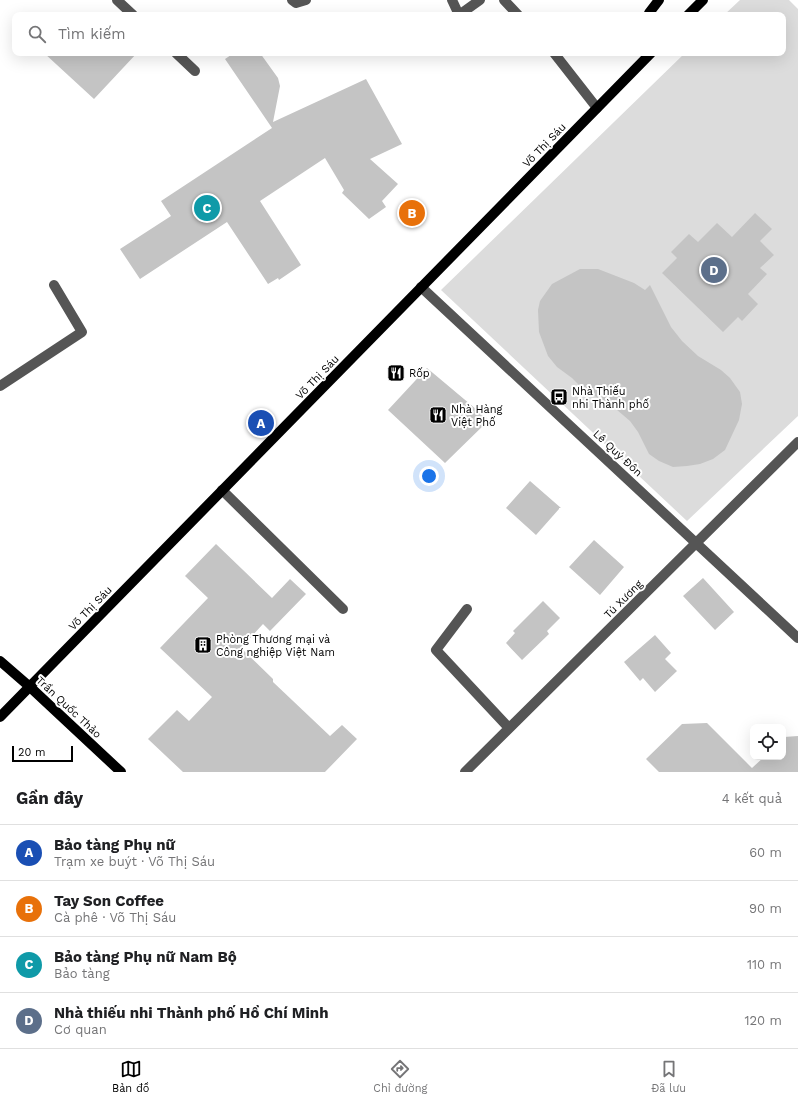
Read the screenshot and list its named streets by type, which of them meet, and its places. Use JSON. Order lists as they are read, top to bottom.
{
  "streets": {
    "main road": ["Võ Thị Sáu", "Trần Quốc Thảo"],
    "street": ["Lê Quý Đôn", "Tú Xương"]
  },
  "crossings": [
    ["Võ Thị Sáu", "Lê Quý Đôn"],
    ["Võ Thị Sáu", "Trần Quốc Thảo"],
    ["Lê Quý Đôn", "Tú Xương"]
  ],
  "places": {
    "restaurant": ["Rốp", "Nhà Hàng Việt Phố"],
    "bus stop": ["Nhà Thiếu nhi Thành phố"],
    "building": ["Phòng Thương mại và Công nghiệp Việt Nam"]
  },
  "scale_bar": "20 m",
  "page": {
    "search": "Tìm kiếm",
    "pins": [
      "C",
      "B",
      "D",
      "A"
    ],
    "scale": "20 m",
    "heading": ["Gần đây", "4 kết quả"],
    "list": [
      {
        "mark": "A",
        "name": "Bảo tàng Phụ nữ",
        "note": "Trạm xe buýt · Võ Thị Sáu",
        "value": "60 m"
      },
      {
        "mark": "B",
        "name": "Tay Son Coffee",
        "note": "Cà phê · Võ Thị Sáu",
        "value": "90 m"
      },
      {
        "mark": "C",
        "name": "Bảo tàng Phụ nữ Nam Bộ",
        "note": "Bảo tàng",
        "value": "110 m"
      },
      {
        "mark": "D",
        "name": "Nhà thiếu nhi Thành phố Hồ Chí Minh",
        "note": "Cơ quan",
        "value": "120 m"
      }
    ],
    "nav": ["Bản đồ", "Chỉ đường", "Đã lưu"]
  }
}
